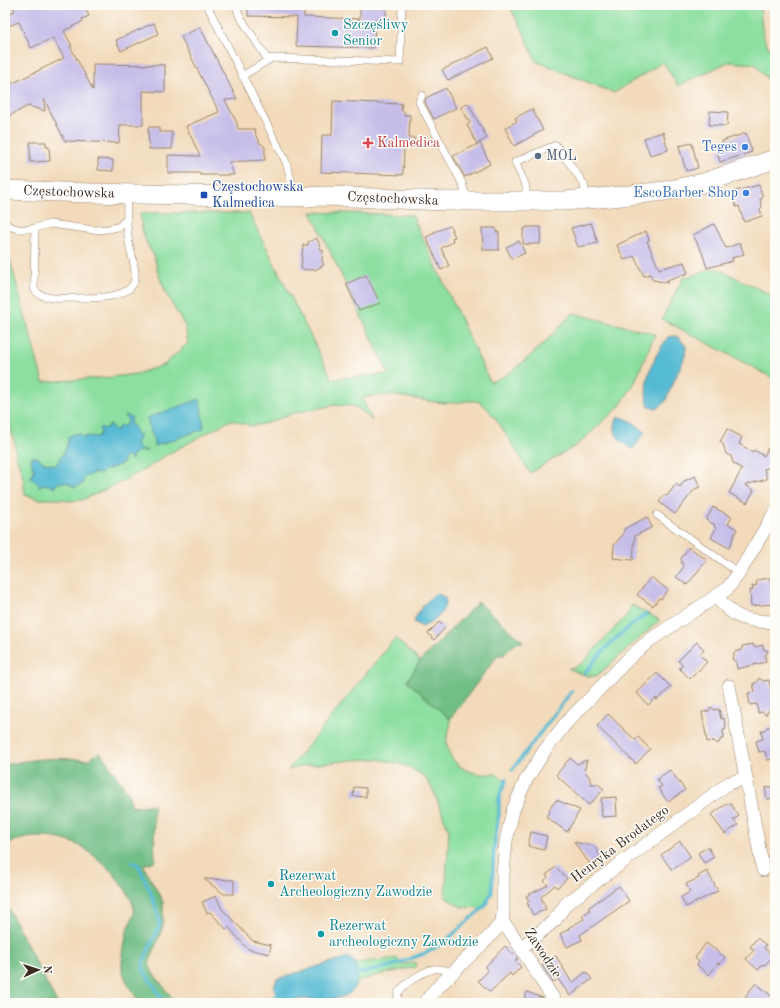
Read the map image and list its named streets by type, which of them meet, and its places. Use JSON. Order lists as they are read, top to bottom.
{
  "streets": {
    "main road": ["Częstochowska"],
    "street": ["Henryka Brodatego", "Zawodzie"]
  },
  "crossings": [
    ["Henryka Brodatego", "Zawodzie"]
  ],
  "places": {
    "other": [
      "Szczęśliwy Senior",
      "Teges",
      "MOL",
      "EscoBarber Shop",
      "Rezerwat Archeologiczny Zawodzie",
      "Rezerwat archeologiczny Zawodzie"
    ],
    "health": ["Kalmedica"],
    "transit": ["Częstochowska Kalmedica"]
  },
  "north": "right"
}
